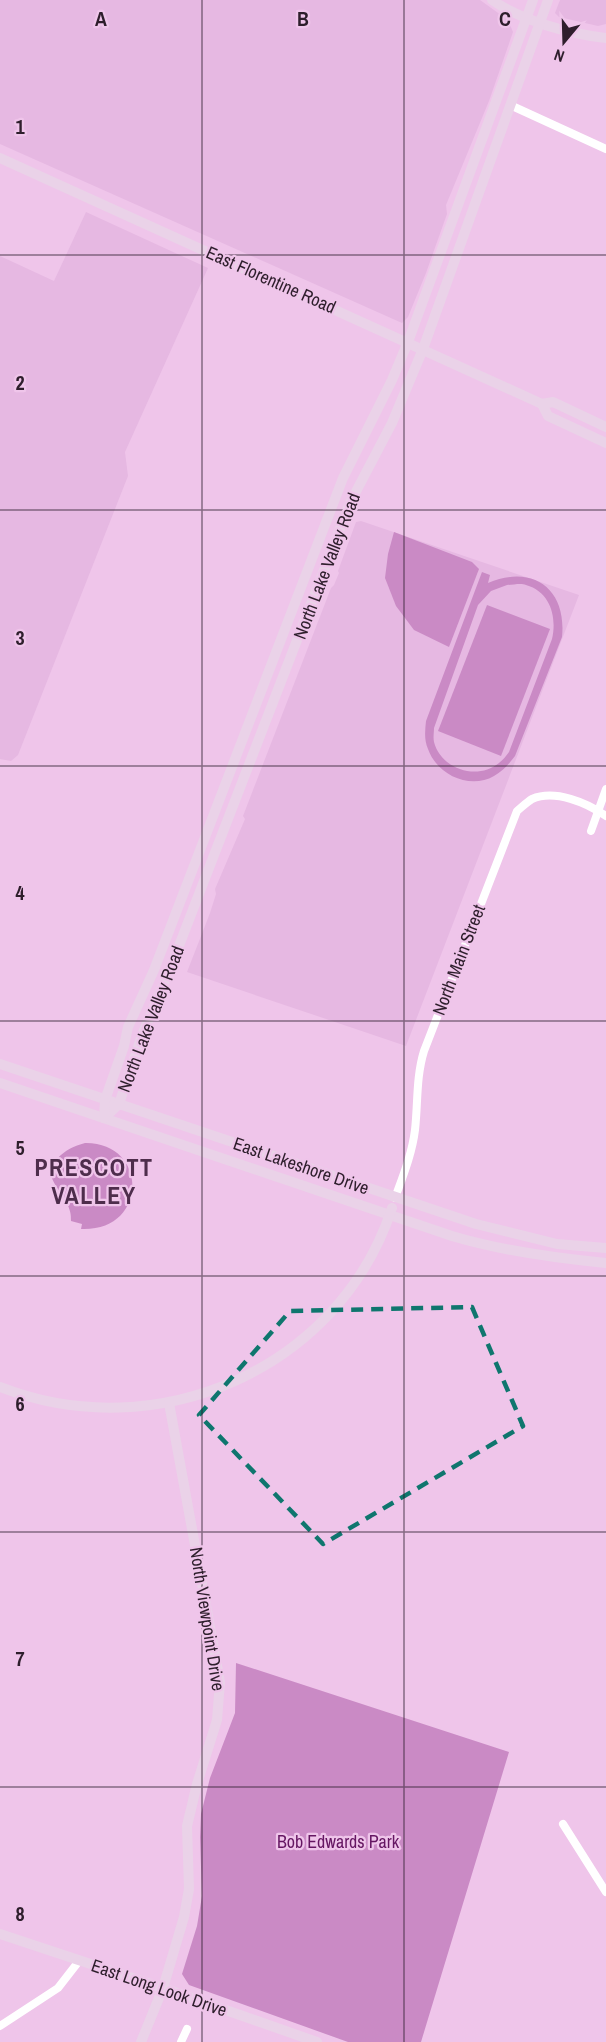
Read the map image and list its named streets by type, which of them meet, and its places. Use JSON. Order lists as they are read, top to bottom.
{
  "streets": {
    "street": [
      "East Florentine Road",
      "North Lake Valley Road",
      "North Main Street",
      "East Lakeshore Drive",
      "North Viewpoint Drive",
      "East Long Look Drive"
    ]
  },
  "crossings": [
    ["East Florentine Road", "North Lake Valley Road"],
    ["North Lake Valley Road", "East Lakeshore Drive"],
    ["North Main Street", "East Lakeshore Drive"],
    ["North Viewpoint Drive", "East Long Look Drive"]
  ],
  "districts": ["PRESCOTT VALLEY"],
  "parks": ["Bob Edwards Park"],
  "north": "bottom",
  "grid": {
    "columns": ["A", "B", "C"],
    "rows": [
      "1",
      "2",
      "3",
      "4",
      "5",
      "6",
      "7",
      "8"
    ]
  }
}
